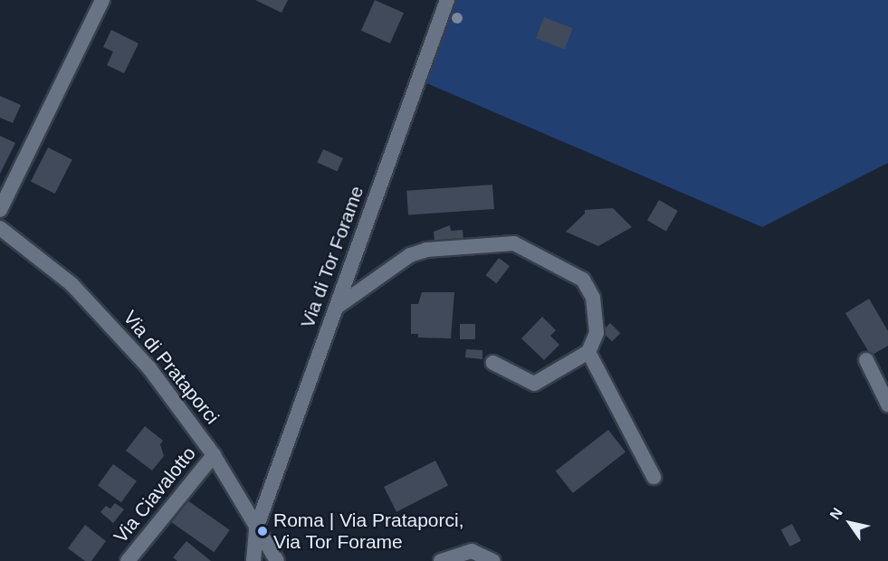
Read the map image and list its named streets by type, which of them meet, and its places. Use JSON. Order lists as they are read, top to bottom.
{
  "streets": {
    "street": ["Via di Tor Forame", "Via di Prataporci", "Via Ciavalotto"]
  },
  "crossings": [
    ["Via di Tor Forame", "Via di Prataporci"],
    ["Via di Prataporci", "Via Ciavalotto"]
  ],
  "places": ["Roma | Via Prataporci, Via Tor Forame"],
  "north": "top left"
}
